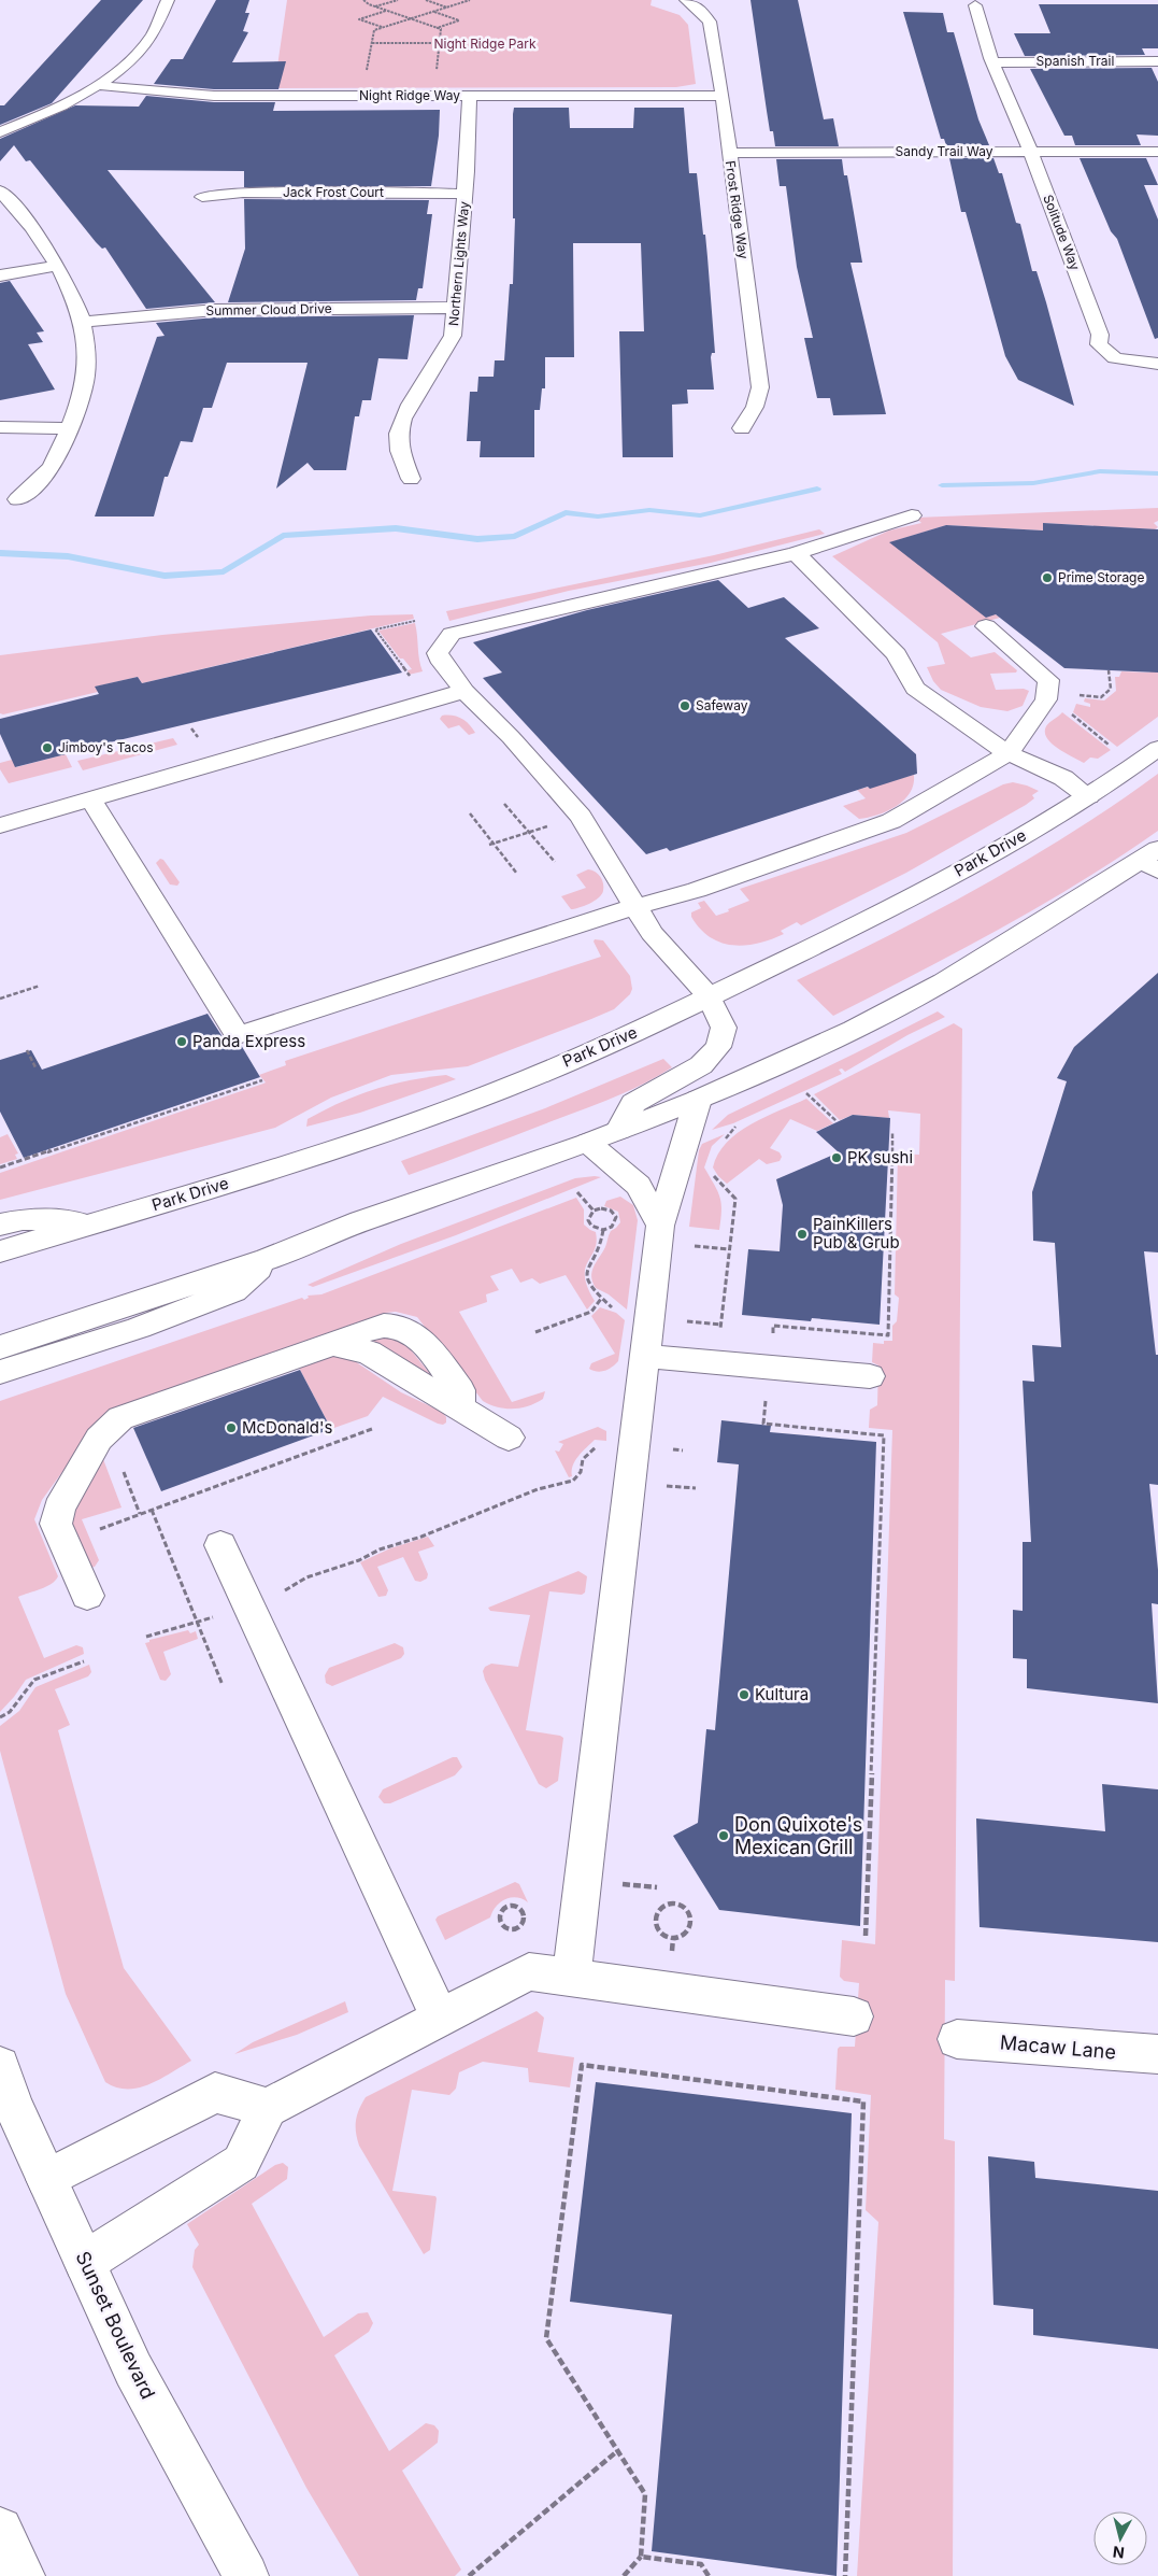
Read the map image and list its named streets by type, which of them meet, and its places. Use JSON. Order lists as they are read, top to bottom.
{
  "streets": {
    "street": [
      "Spanish Trail",
      "Night Ridge Way",
      "Sandy Trail Way",
      "Jack Frost Court",
      "Frost Ridge Way",
      "Solitude Way",
      "Northern Lights Way",
      "Summer Cloud Drive",
      "Park Drive",
      "Macaw Lane",
      "Sunset Boulevard"
    ]
  },
  "crossings": [
    ["Spanish Trail", "Solitude Way"],
    ["Night Ridge Way", "Frost Ridge Way"],
    ["Night Ridge Way", "Northern Lights Way"],
    ["Sandy Trail Way", "Frost Ridge Way"],
    ["Sandy Trail Way", "Solitude Way"],
    ["Jack Frost Court", "Northern Lights Way"],
    ["Northern Lights Way", "Summer Cloud Drive"]
  ],
  "parks": ["Night Ridge Park"],
  "places": [
    "Prime Storage",
    "Safeway",
    "Jimboy's Tacos",
    "Panda Express",
    "PK sushi",
    "PainKillers Pub & Grub",
    "McDonald's",
    "Kultura",
    "Don Quixote's Mexican Grill"
  ],
  "north": "bottom"
}
